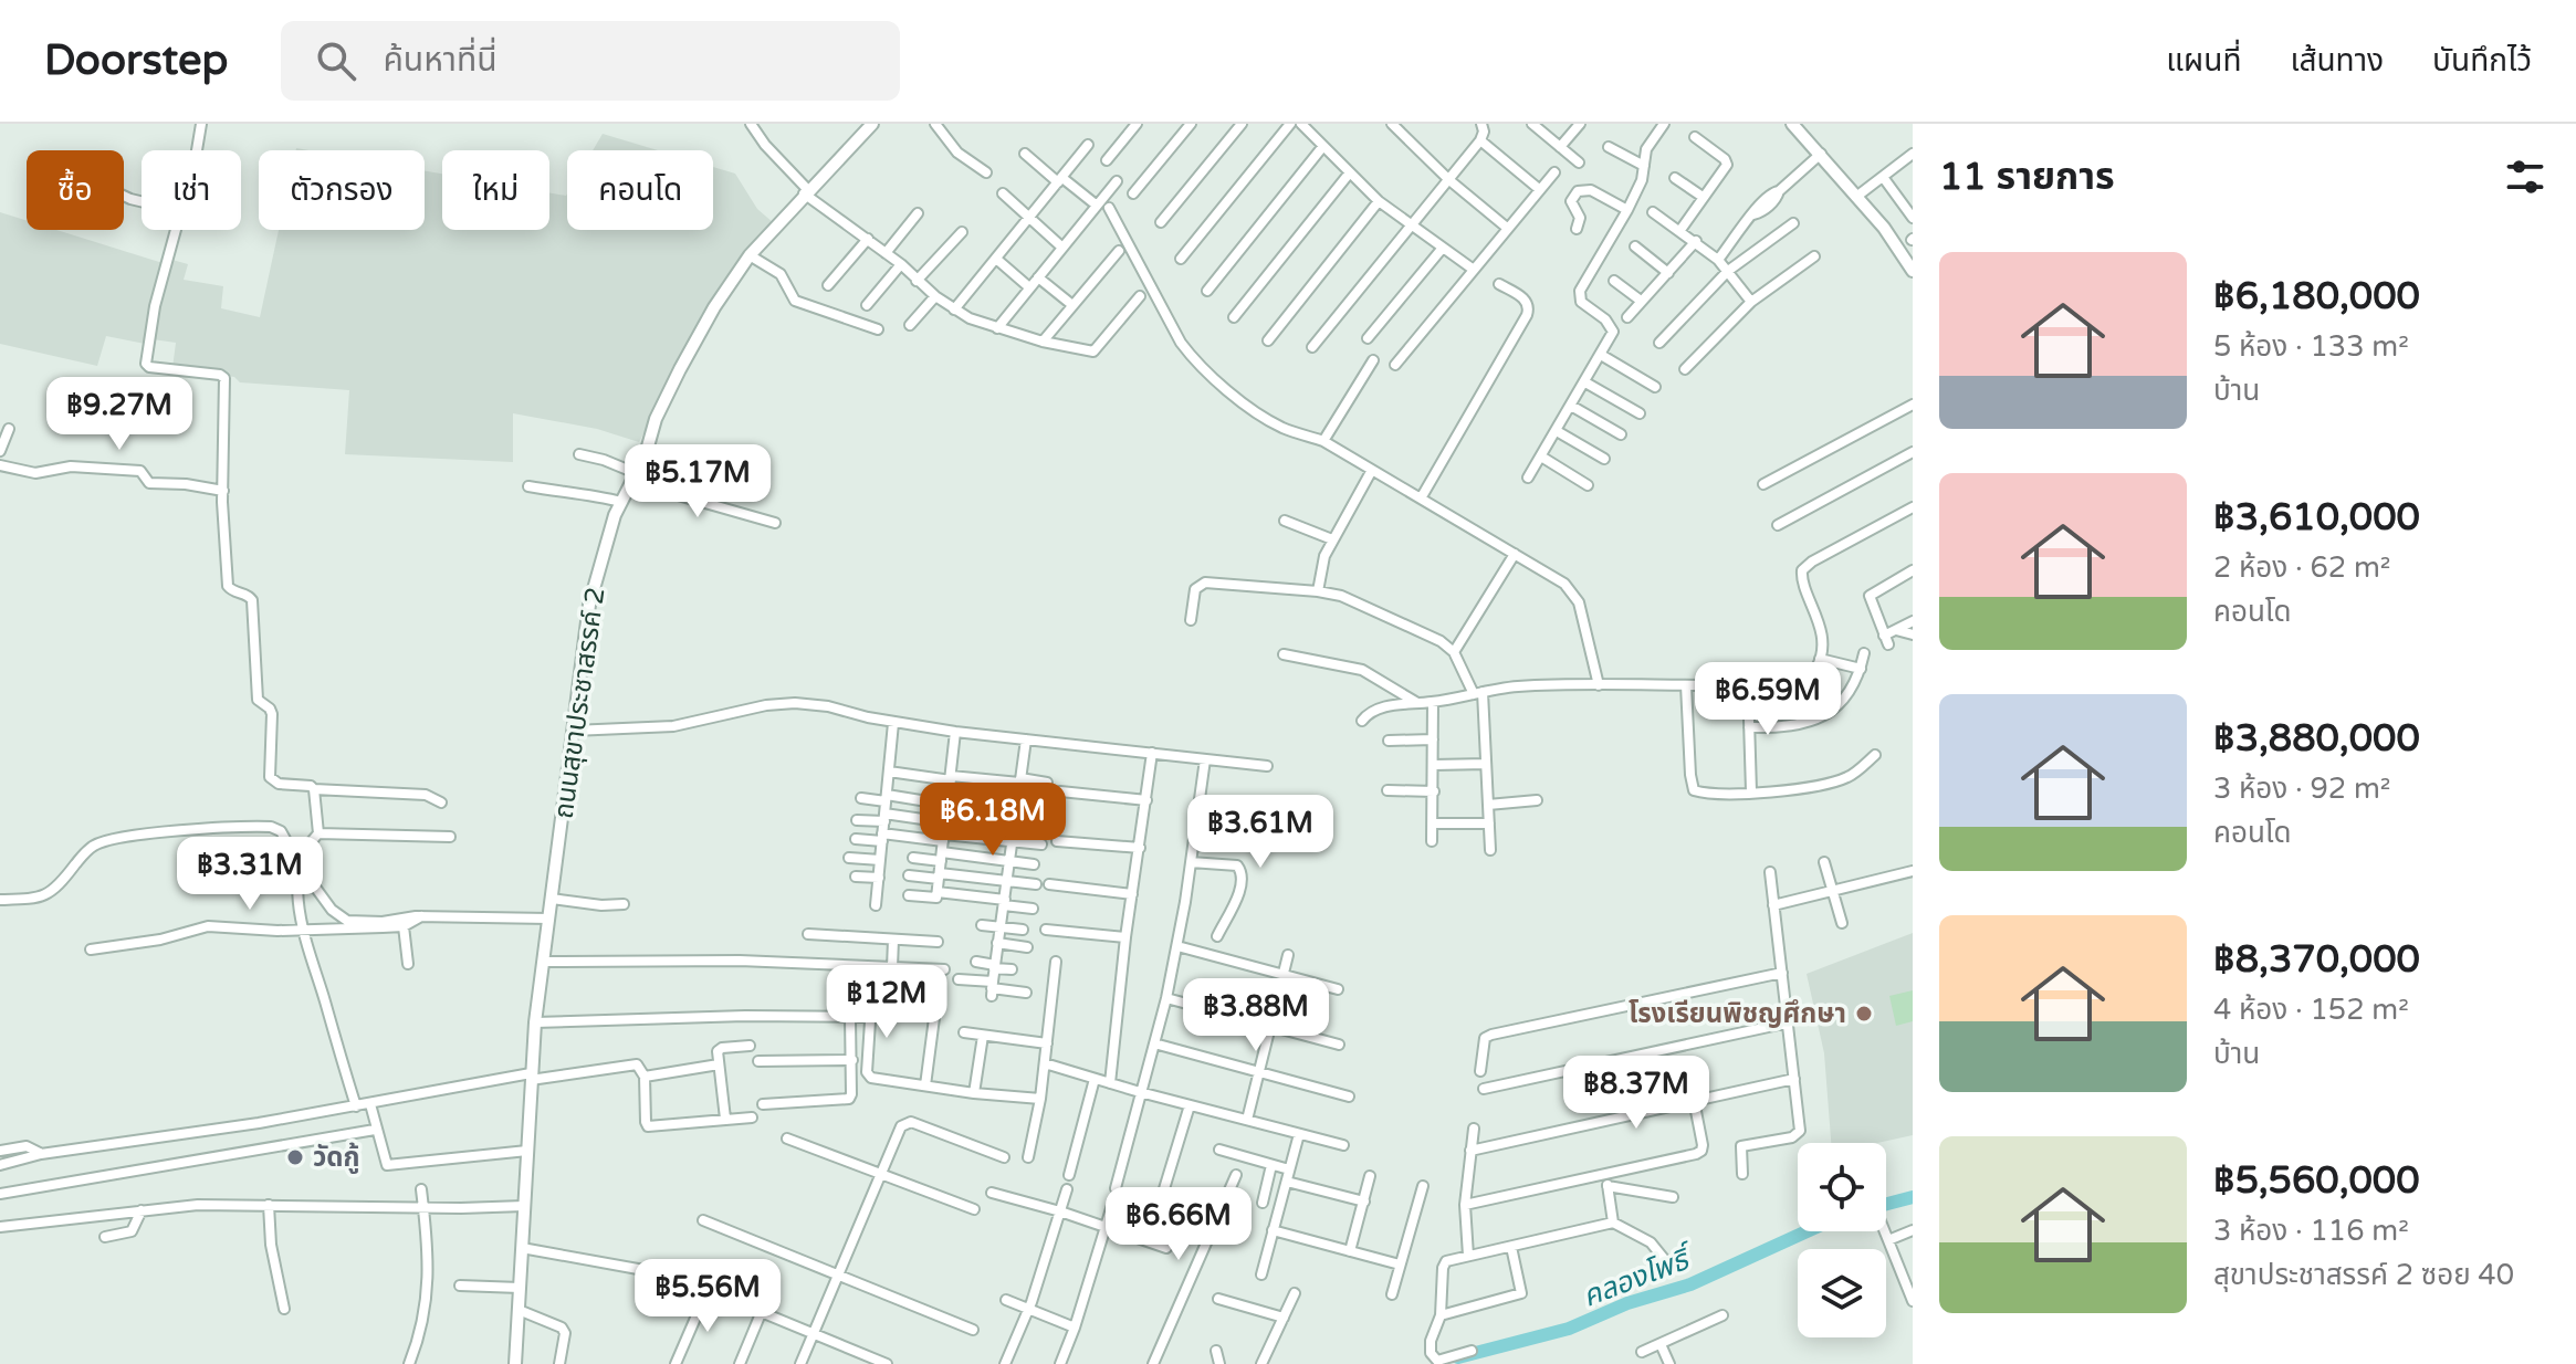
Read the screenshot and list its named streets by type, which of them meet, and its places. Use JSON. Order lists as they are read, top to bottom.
{
  "streets": {
    "street": ["ถนนสุขาประชาสรรค์ 2"]
  },
  "water": ["คลองโพธิ์"],
  "places": ["โรงเรียนพิชญศึกษา", "วัดกู้"],
  "page": {
    "header": "Doorstep",
    "search": "ค้นหาที่นี่",
    "nav": ["แผนที่", "เส้นทาง", "บันทึกไว้"],
    "heading": "11 รายการ",
    "chip": [
      "ซื้อ",
      "เช่า",
      "ตัวกรอง",
      "ใหม่",
      "คอนโด"
    ],
    "list": [
      {
        "name": "฿6,180,000",
        "note": "5 ห้อง · 133 m² · บ้าน"
      },
      {
        "name": "฿3,610,000",
        "note": "2 ห้อง · 62 m² · คอนโด"
      },
      {
        "name": "฿3,880,000",
        "note": "3 ห้อง · 92 m² · คอนโด"
      },
      {
        "name": "฿8,370,000",
        "note": "4 ห้อง · 152 m² · บ้าน"
      },
      {
        "name": "฿5,560,000",
        "note": "3 ห้อง · 116 m² · สุขาประชาสรรค์ 2 ซอย 40"
      }
    ],
    "price": [
      "฿9.27M",
      "฿5.17M",
      "฿6.59M",
      "฿6.18M",
      "฿3.61M",
      "฿3.31M",
      "฿12M",
      "฿3.88M",
      "฿8.37M",
      "฿6.66M",
      "฿5.56M"
    ]
  }
}
